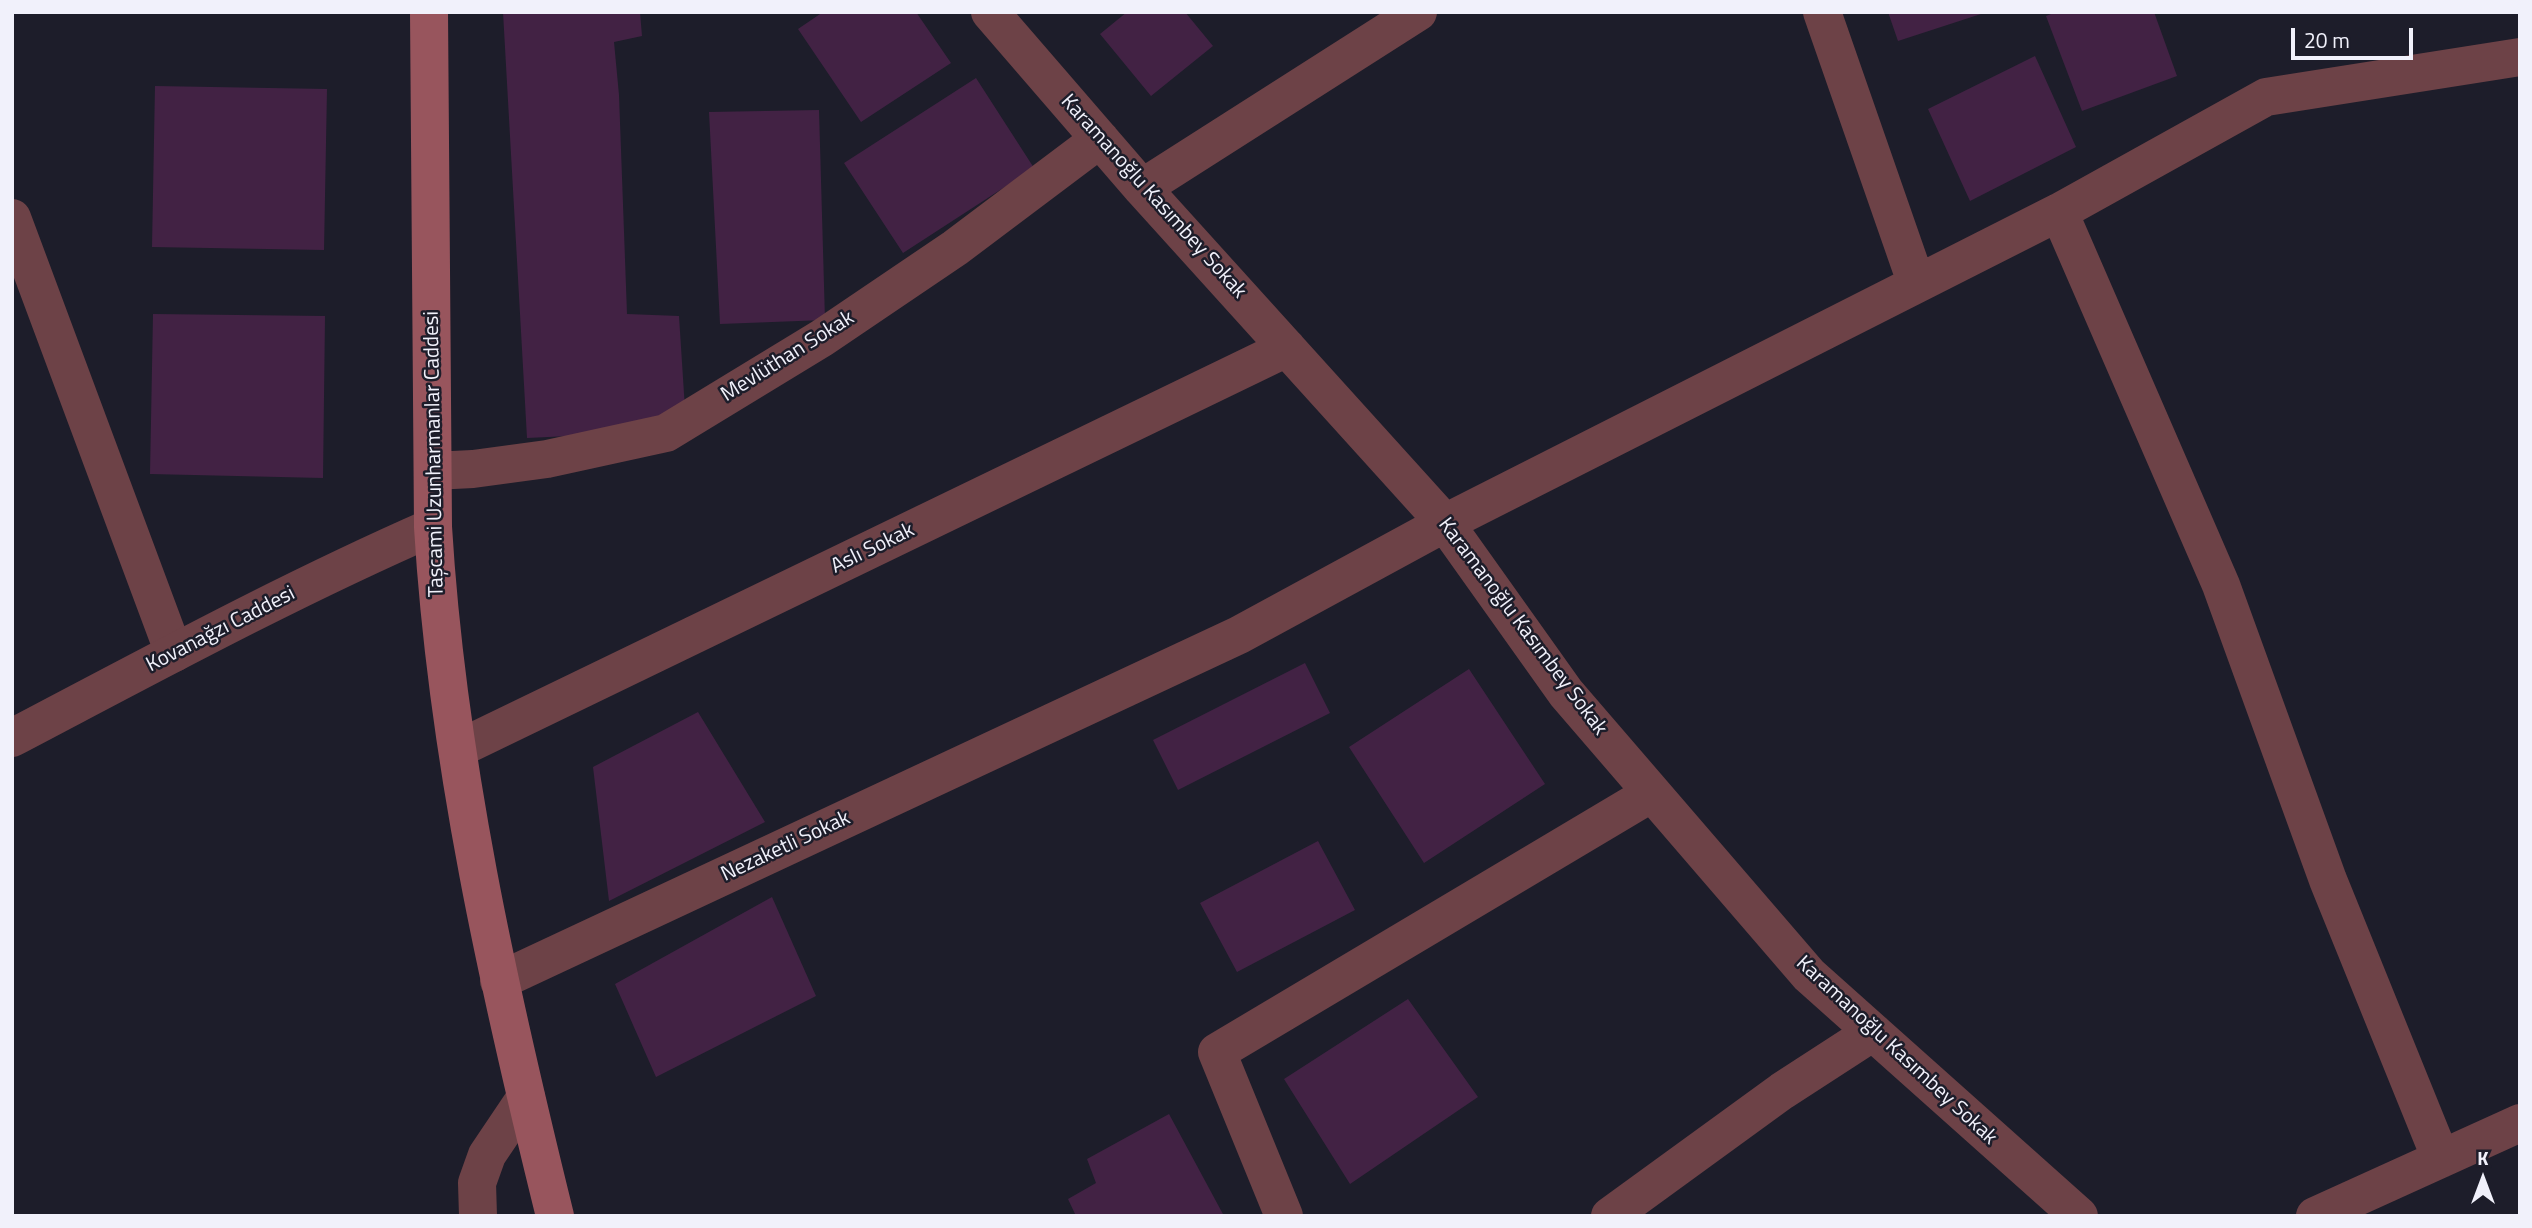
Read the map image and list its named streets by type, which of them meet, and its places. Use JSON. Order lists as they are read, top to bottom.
{
  "streets": {
    "main road": ["Taşcami Uzunharmanlar Caddesi"],
    "street": [
      "Karamanoğlu Kasımbey Sokak",
      "Mevlüthan Sokak",
      "Aslı Sokak",
      "Kovanağzı Caddesi",
      "Nezaketli Sokak"
    ]
  },
  "crossings": [
    ["Karamanoğlu Kasımbey Sokak", "Mevlüthan Sokak"],
    ["Karamanoğlu Kasımbey Sokak", "Aslı Sokak"],
    ["Karamanoğlu Kasımbey Sokak", "Nezaketli Sokak"],
    ["Mevlüthan Sokak", "Taşcami Uzunharmanlar Caddesi"],
    ["Taşcami Uzunharmanlar Caddesi", "Aslı Sokak"],
    ["Taşcami Uzunharmanlar Caddesi", "Kovanağzı Caddesi"],
    ["Taşcami Uzunharmanlar Caddesi", "Nezaketli Sokak"]
  ],
  "scale_bar": "20 m",
  "north": "top"
}
